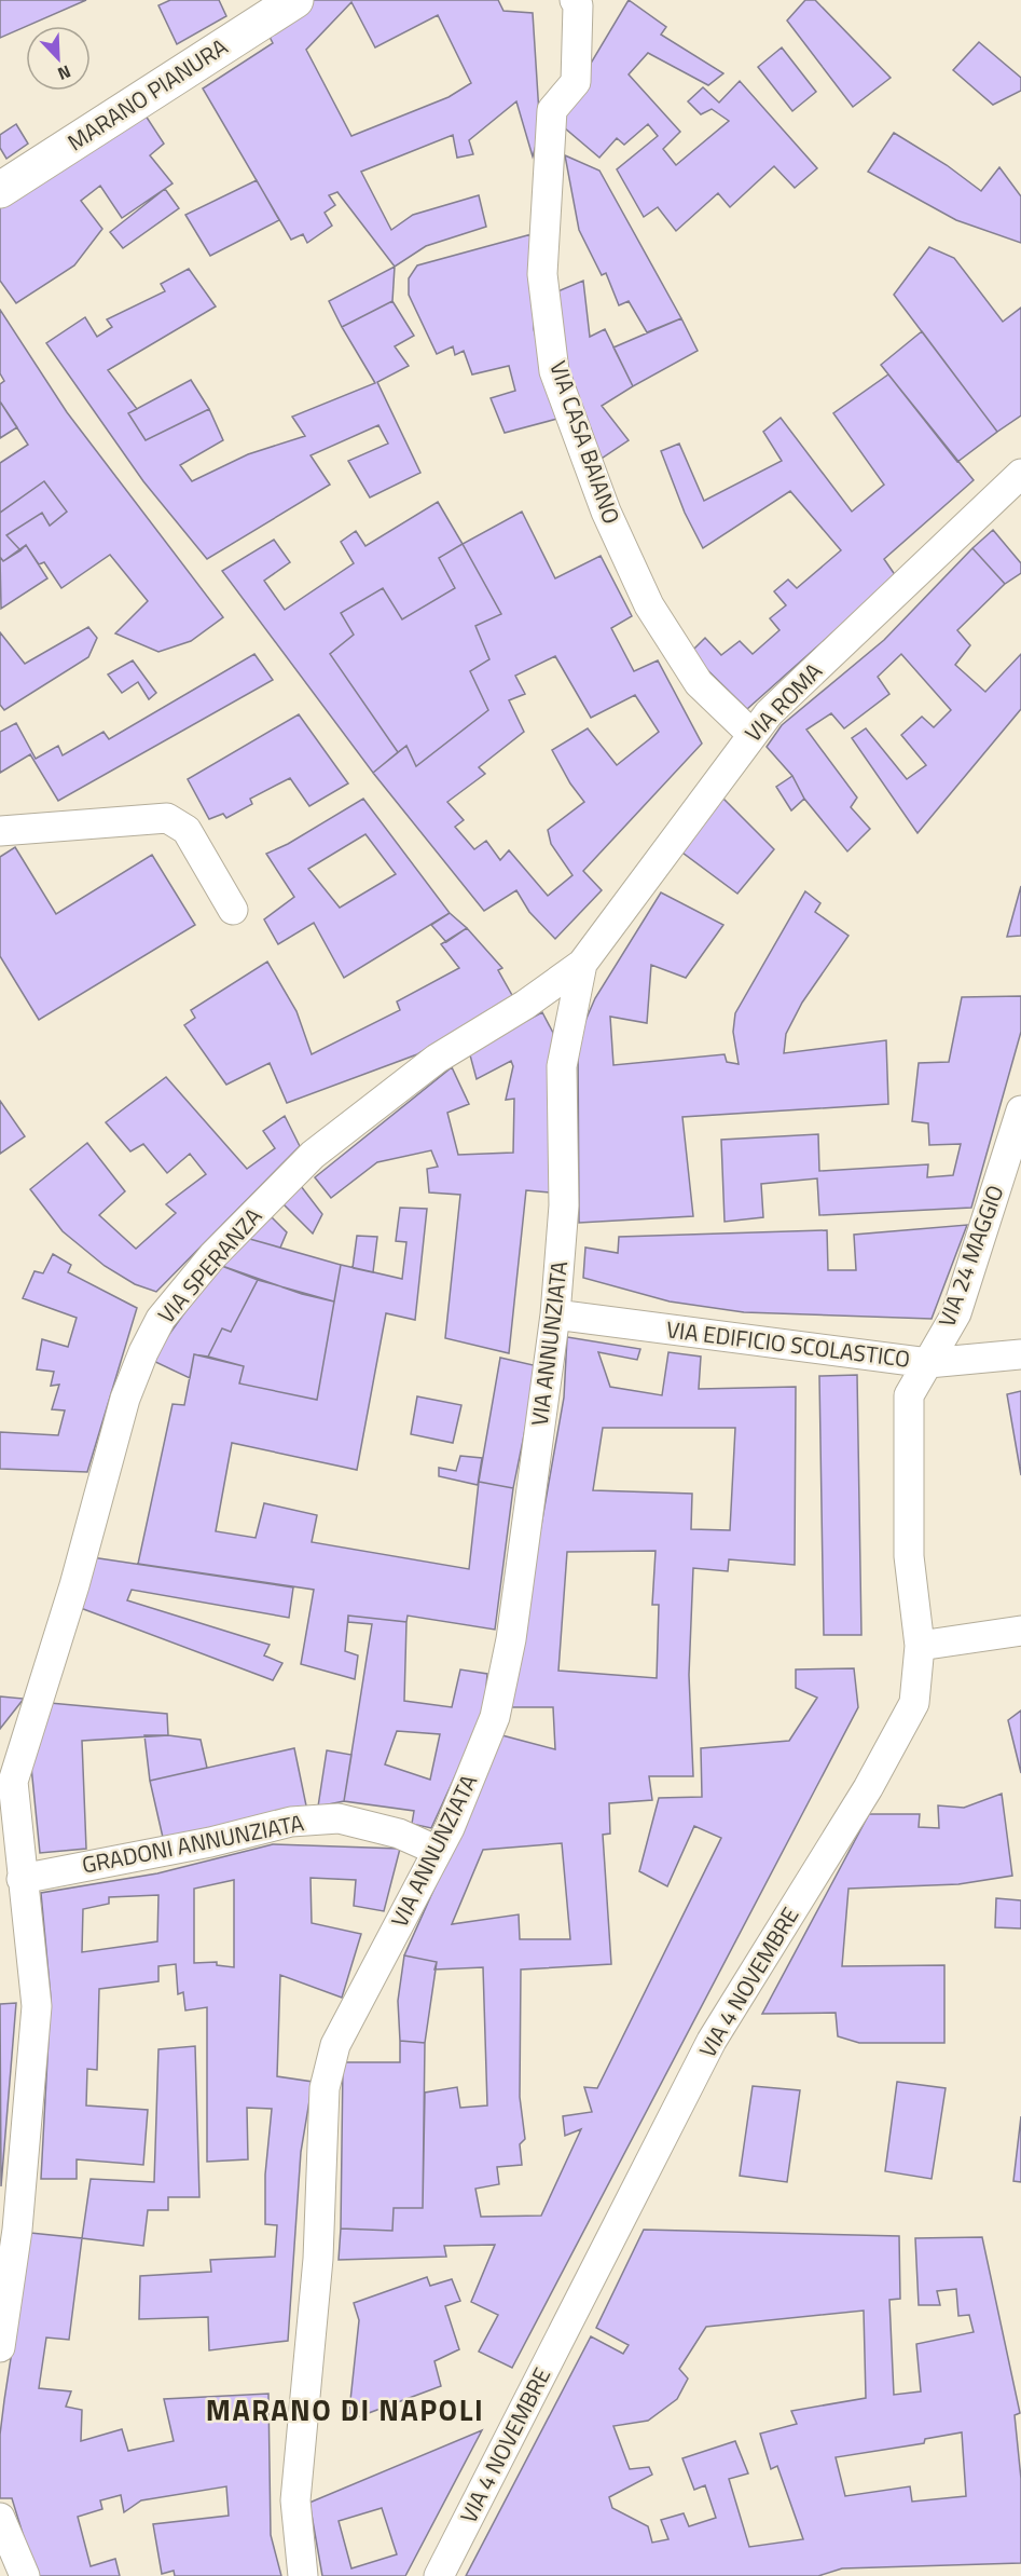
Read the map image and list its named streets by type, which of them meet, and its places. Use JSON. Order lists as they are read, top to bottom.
{
  "streets": {
    "street": [
      "MARANO PIANURA",
      "VIA CASA BAIANO",
      "VIA ROMA",
      "VIA 24 MAGGIO",
      "VIA SPERANZA",
      "VIA ANNUNZIATA",
      "VIA EDIFICIO SCOLASTICO",
      "GRADONI ANNUNZIATA",
      "VIA 4 NOVEMBRE"
    ]
  },
  "crossings": [
    ["VIA CASA BAIANO", "VIA ROMA"],
    ["VIA ROMA", "VIA SPERANZA"],
    ["VIA ROMA", "VIA ANNUNZIATA"],
    ["VIA 24 MAGGIO", "VIA EDIFICIO SCOLASTICO"],
    ["VIA 24 MAGGIO", "VIA 4 NOVEMBRE"],
    ["VIA SPERANZA", "VIA ANNUNZIATA"],
    ["VIA ANNUNZIATA", "VIA EDIFICIO SCOLASTICO"],
    ["VIA ANNUNZIATA", "GRADONI ANNUNZIATA"],
    ["VIA EDIFICIO SCOLASTICO", "VIA 4 NOVEMBRE"]
  ],
  "districts": ["MARANO DI NAPOLI"],
  "north": "bottom right"
}
